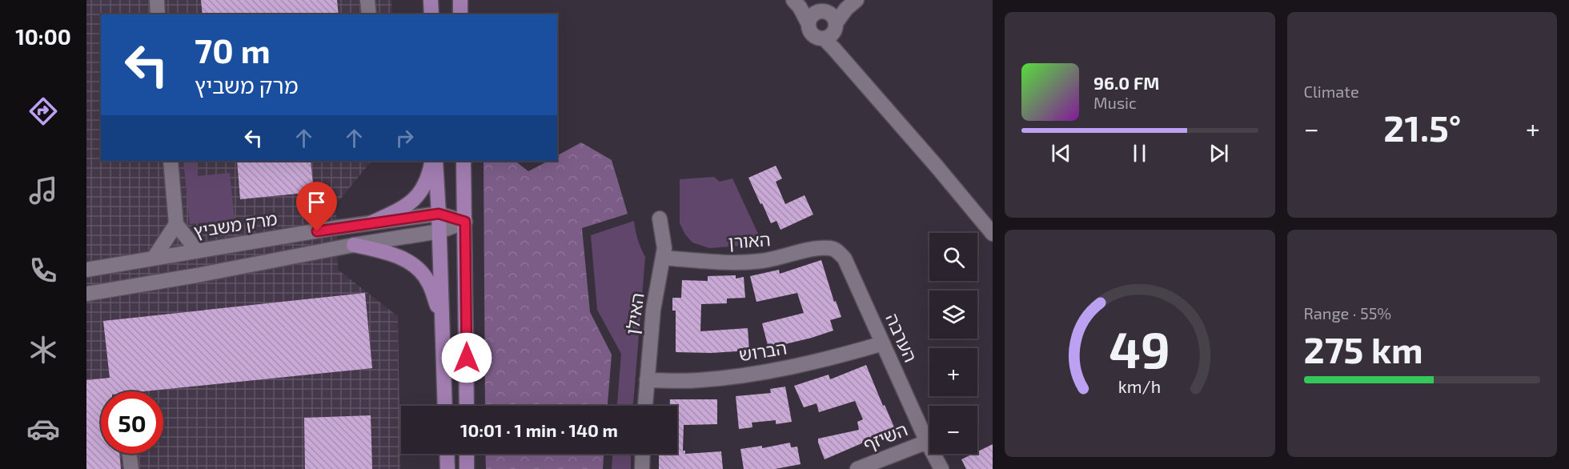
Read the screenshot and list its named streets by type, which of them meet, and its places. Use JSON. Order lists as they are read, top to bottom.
{
  "streets": {
    "street": [
      "מרק משביץ",
      "האורן",
      "האילן",
      "הערבה",
      "הברוש",
      "השיזף"
    ]
  },
  "crossings": [
    ["האורן", "האילן"],
    ["האורן", "הערבה"],
    ["האילן", "הברוש"],
    ["הערבה", "הברוש"],
    ["הערבה", "השיזף"]
  ],
  "page": {
    "tabs": "10:00",
    "tile": [
      "Climate",
      ["Range · 55%", "275 km"]
    ],
    "turn": ["70 m", "מרק משביץ"],
    "song": ["96.0 FM", "Music"],
    "heat": ["−", "21.5°", "+"],
    "map_buttons": ["+", "−"],
    "limit": "50",
    "trip": "10:01 · 1 min · 140 m",
    "gauge": ["49", "km/h"]
  }
}
